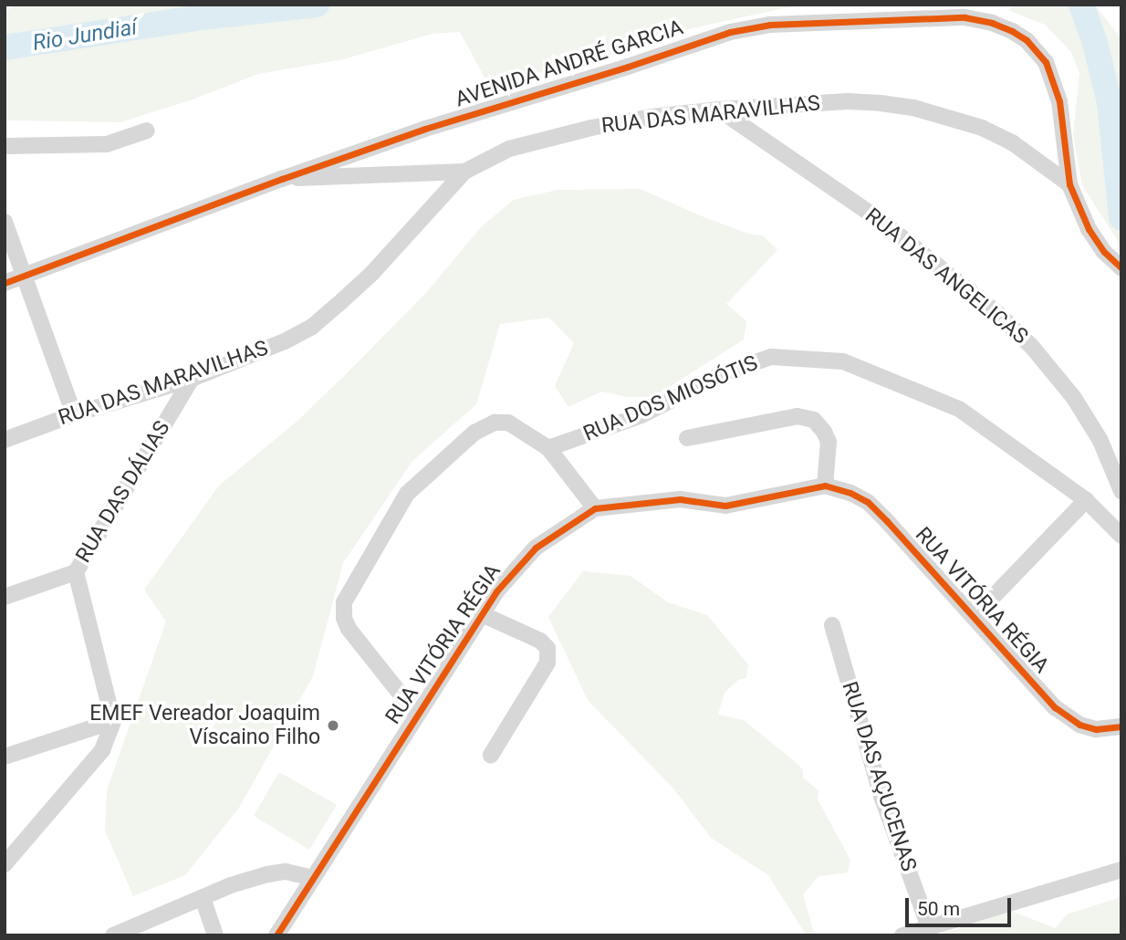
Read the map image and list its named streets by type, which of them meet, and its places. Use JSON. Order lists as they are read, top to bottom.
{
  "streets": {
    "street": [
      "AVENIDA ANDRÉ GARCIA",
      "RUA DAS MARAVILHAS",
      "RUA DAS ANGELICAS",
      "RUA DOS MIOSÓTIS",
      "RUA DAS DÁLIAS",
      "RUA VITÓRIA RÉGIA",
      "RUA DAS AÇUCENAS"
    ]
  },
  "crossings": [
    ["AVENIDA ANDRÉ GARCIA", "RUA DAS MARAVILHAS"],
    ["RUA DAS MARAVILHAS", "RUA DAS ANGELICAS"],
    ["RUA DAS MARAVILHAS", "RUA DAS DÁLIAS"]
  ],
  "water": ["Rio Jundiaí"],
  "places": ["EMEF Vereador Joaquim Víscaino Filho"],
  "scale_bar": "50 m"
}
